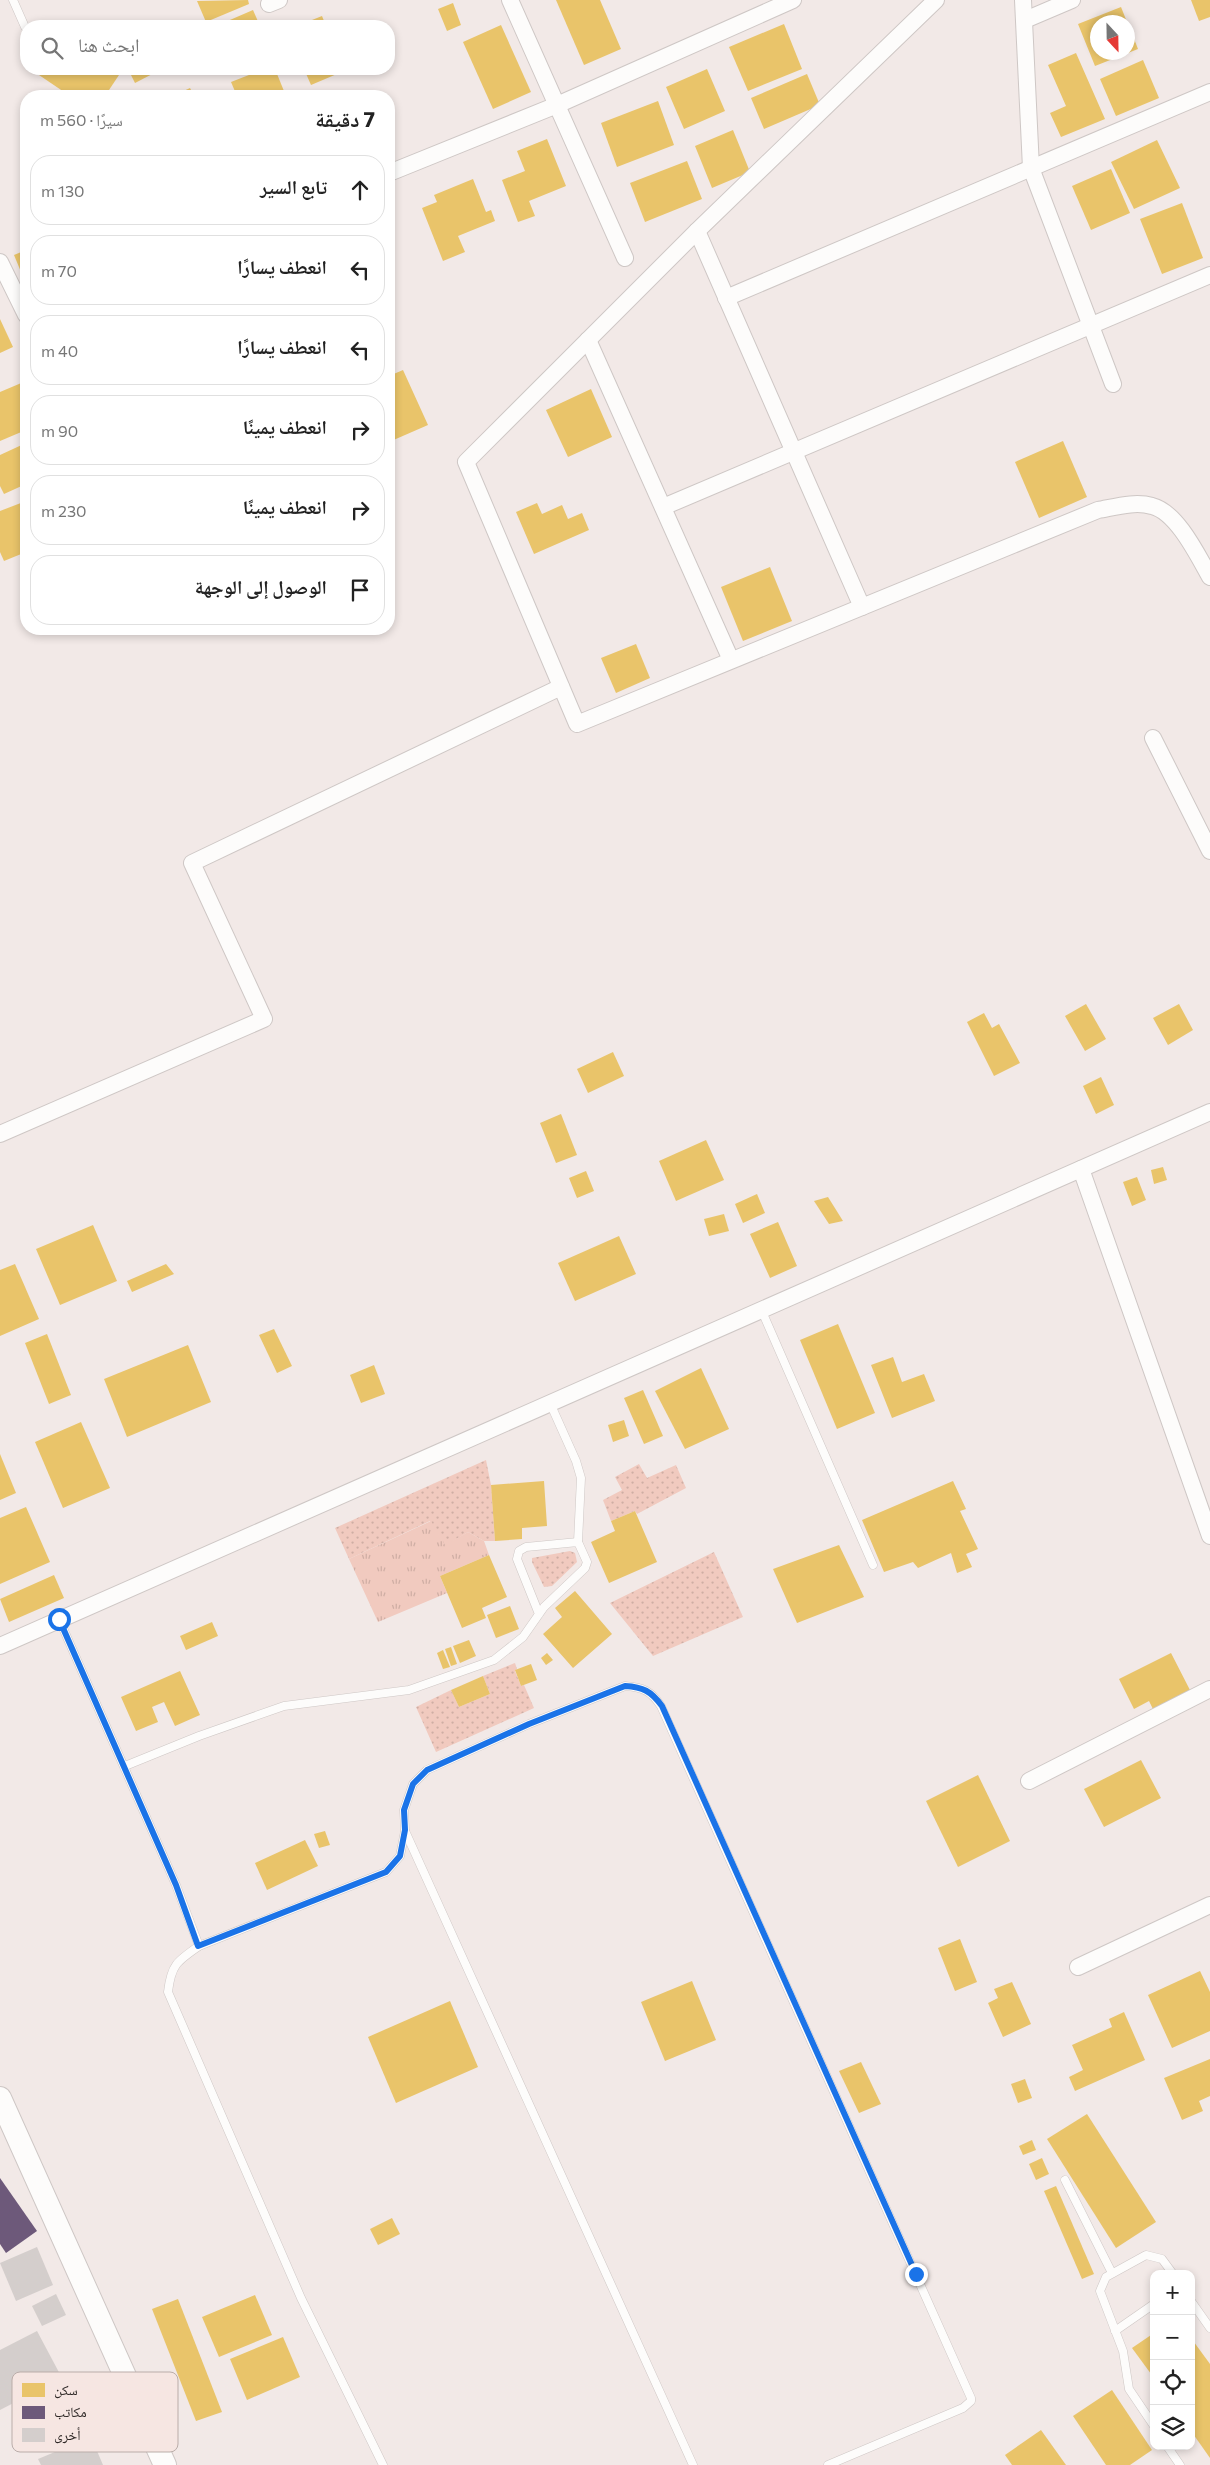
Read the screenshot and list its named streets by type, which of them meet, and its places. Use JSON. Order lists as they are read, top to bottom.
{
  "legend": ["سكن", "مكاتب", "أخرى"],
  "north": "bottom",
  "page": {
    "search": "ابحث هنا",
    "heading": ["7 دقيقة", "سيرًا · 560 m"],
    "list": [
      ["تابع السير", "130 m"],
      ["انعطف يسارًا", "70 m"],
      ["انعطف يسارًا", "40 m"],
      ["انعطف يمينًا", "90 m"],
      ["انعطف يمينًا", "230 m"],
      "الوصول إلى الوجهة"
    ],
    "map_buttons": ["+", "−"]
  }
}
